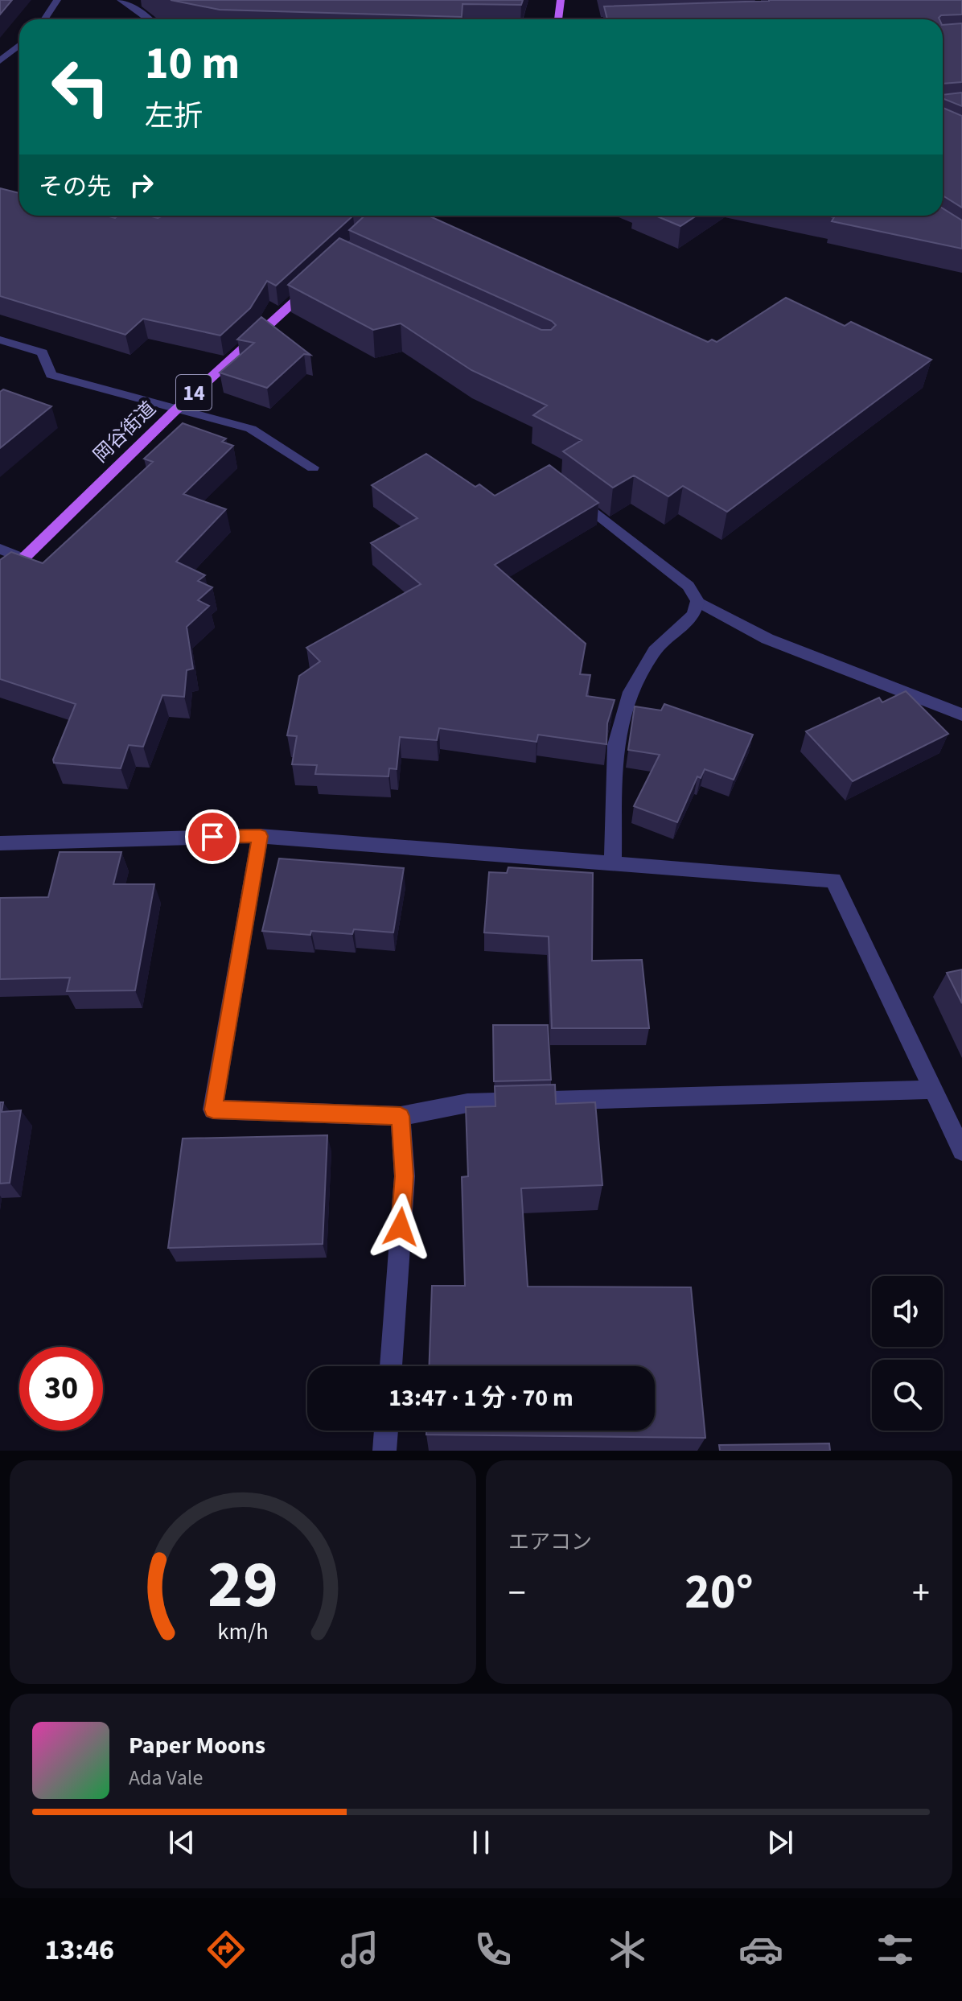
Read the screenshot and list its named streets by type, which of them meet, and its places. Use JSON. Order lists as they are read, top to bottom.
{
  "streets": {
    "main road": ["14", "岡谷街道"]
  },
  "page": {
    "turn": ["10 m", "左折"],
    "then": "その先",
    "limit": "30",
    "trip": "13:47 · 1 分 · 70 m",
    "tile": "エアコン",
    "heat": ["−", "20°", "+"],
    "song": ["Paper Moons", "Ada Vale"],
    "tabs": "13:46",
    "gauge": ["29", "km/h"]
  }
}
